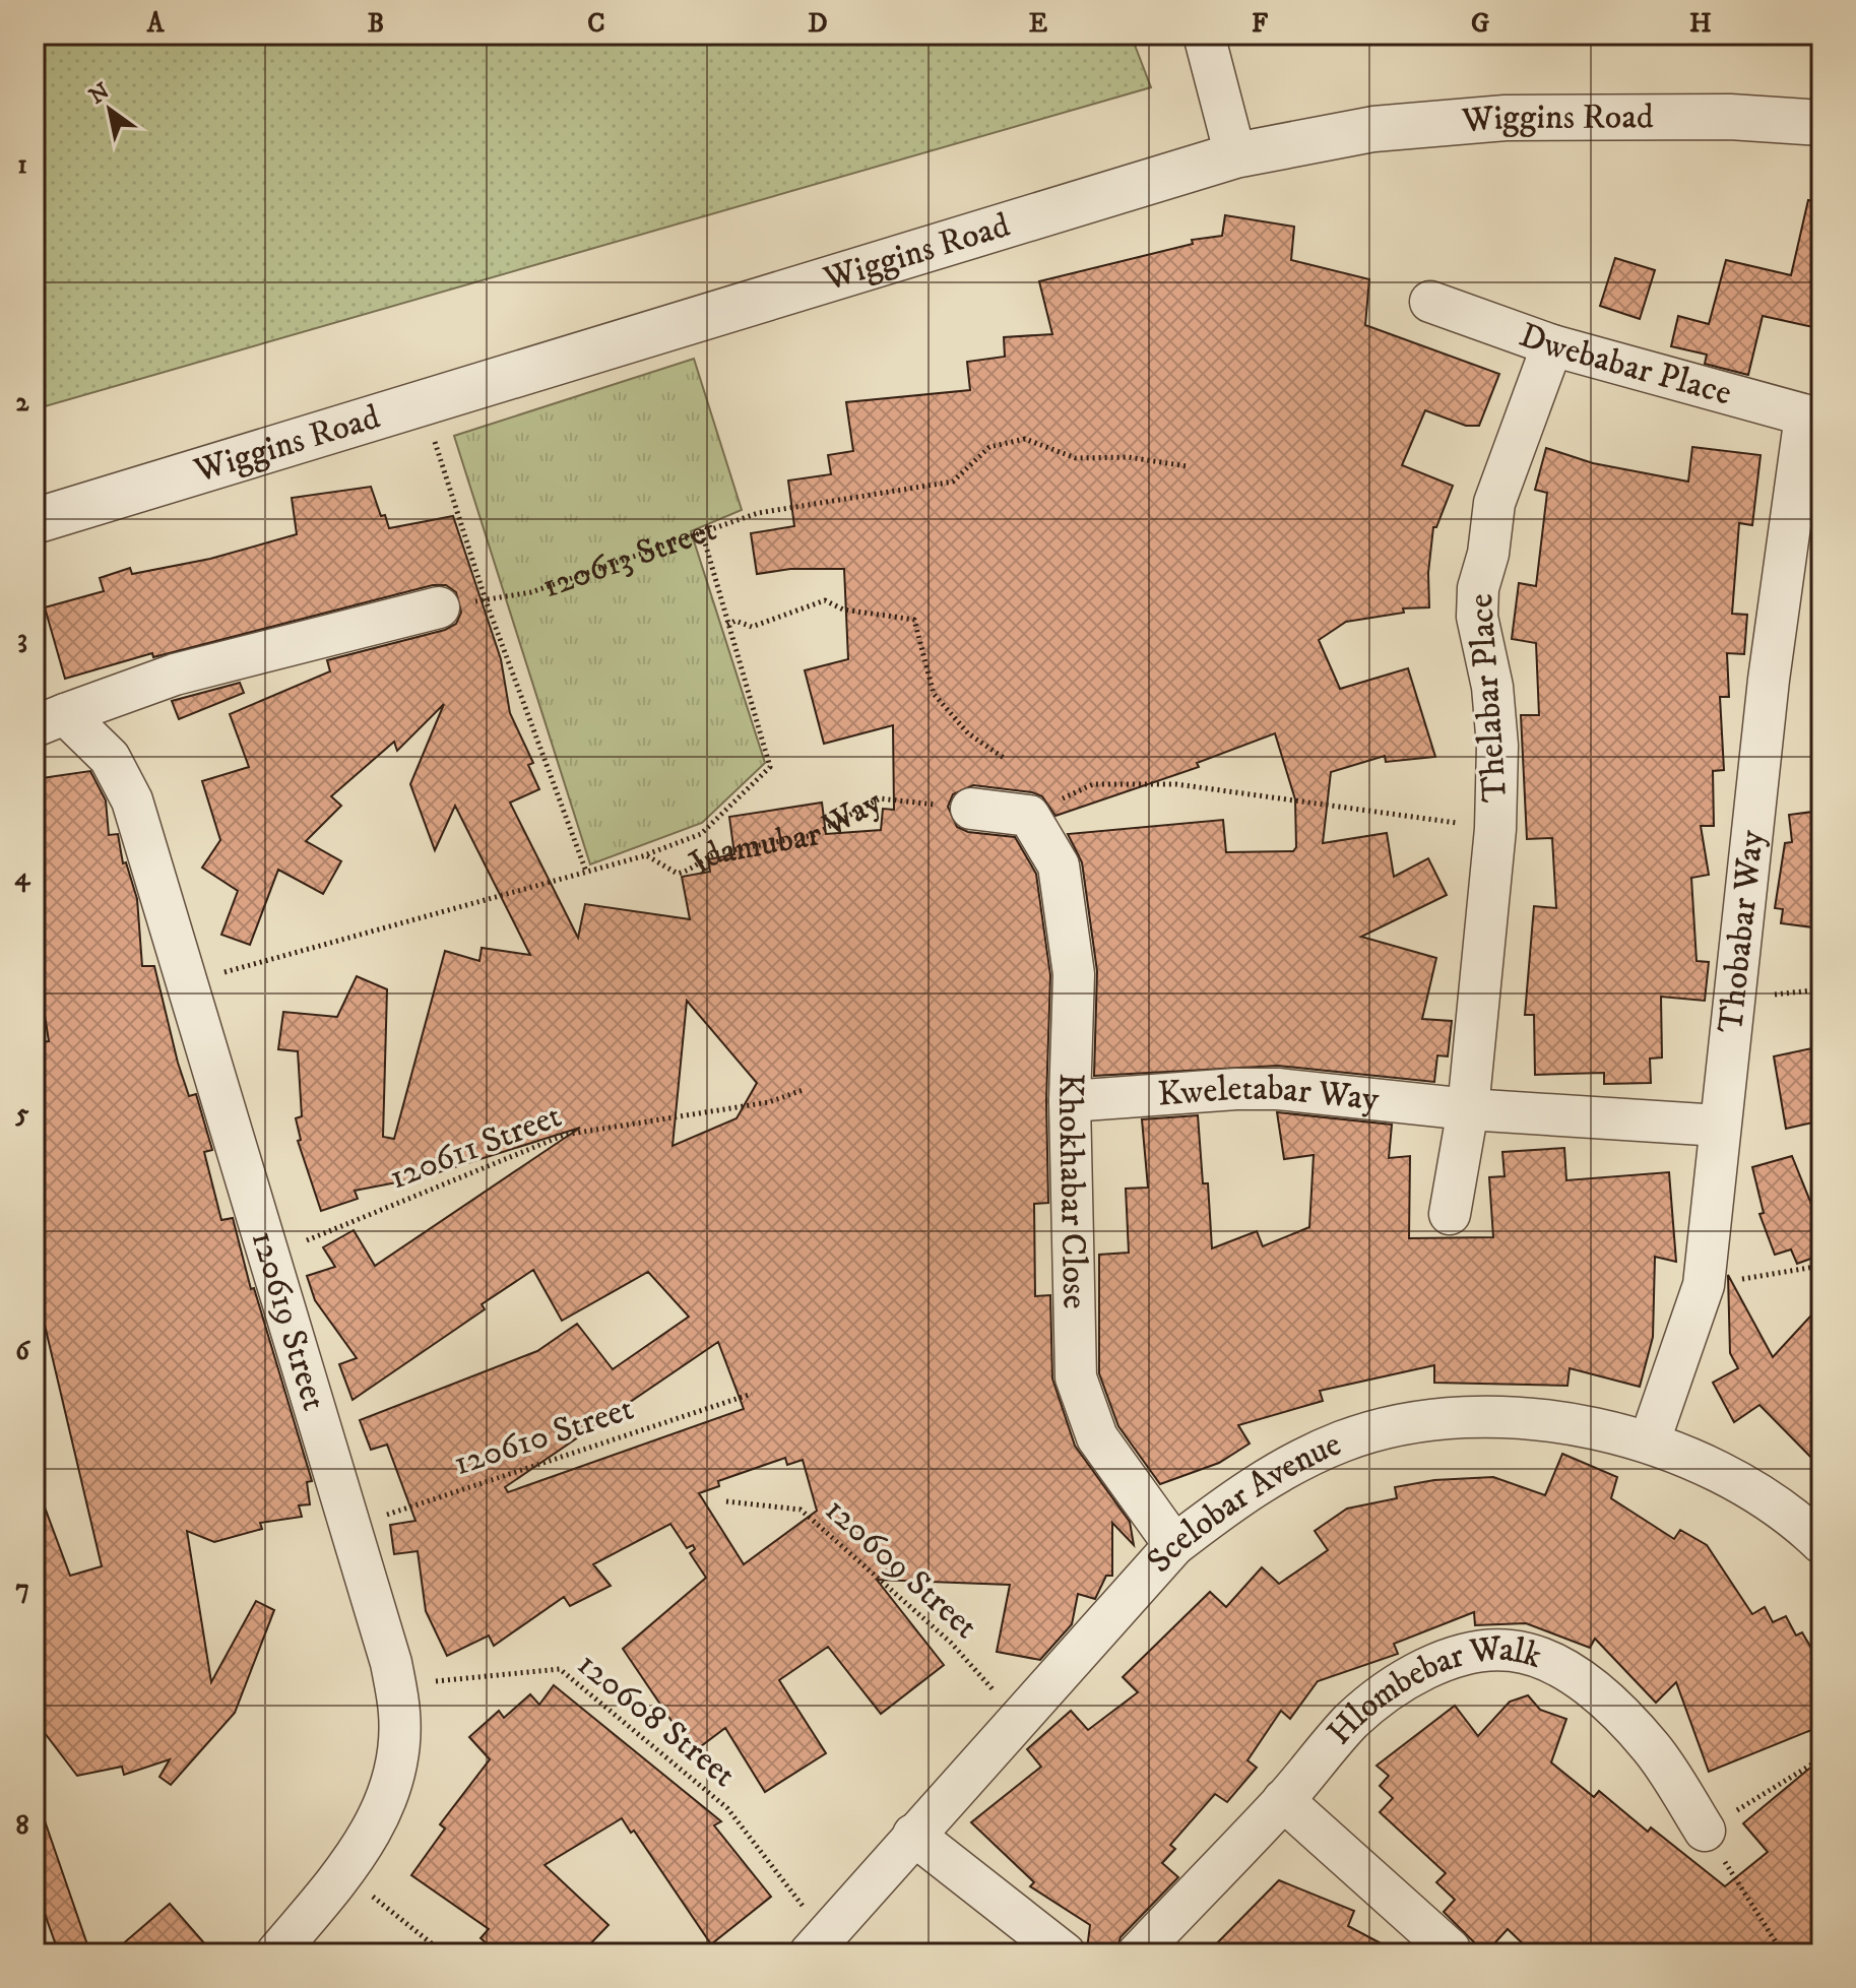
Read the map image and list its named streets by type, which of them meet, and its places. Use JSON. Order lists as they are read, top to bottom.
{
  "streets": {
    "street": [
      "Wiggins Road",
      "Dwebabar Place",
      "Thelabar Place",
      "Thobabar Way",
      "Kweletabar Way",
      "Khokhabar Close",
      "120619 Street",
      "Scelobar Avenue",
      "Hlombebar Walk"
    ],
    "path": [
      "120613 Street",
      "Idamubar Way",
      "120611 Street",
      "120610 Street",
      "120609 Street",
      "120608 Street"
    ]
  },
  "crossings": [
    ["Dwebabar Place", "Thelabar Place"],
    ["Dwebabar Place", "Thobabar Way"],
    ["Thelabar Place", "Kweletabar Way"],
    ["Idamubar Way", "120619 Street"],
    ["Thobabar Way", "Scelobar Avenue"],
    ["Kweletabar Way", "Khokhabar Close"],
    ["120611 Street", "120619 Street"],
    ["Khokhabar Close", "Scelobar Avenue"],
    ["120619 Street", "120610 Street"],
    ["120619 Street", "120608 Street"],
    ["Scelobar Avenue", "120609 Street"],
    ["Scelobar Avenue", "120608 Street"]
  ],
  "north": "top left",
  "grid": {
    "columns": [
      "A",
      "B",
      "C",
      "D",
      "E",
      "F",
      "G",
      "H"
    ],
    "rows": [
      "1",
      "2",
      "3",
      "4",
      "5",
      "6",
      "7",
      "8"
    ]
  }
}
